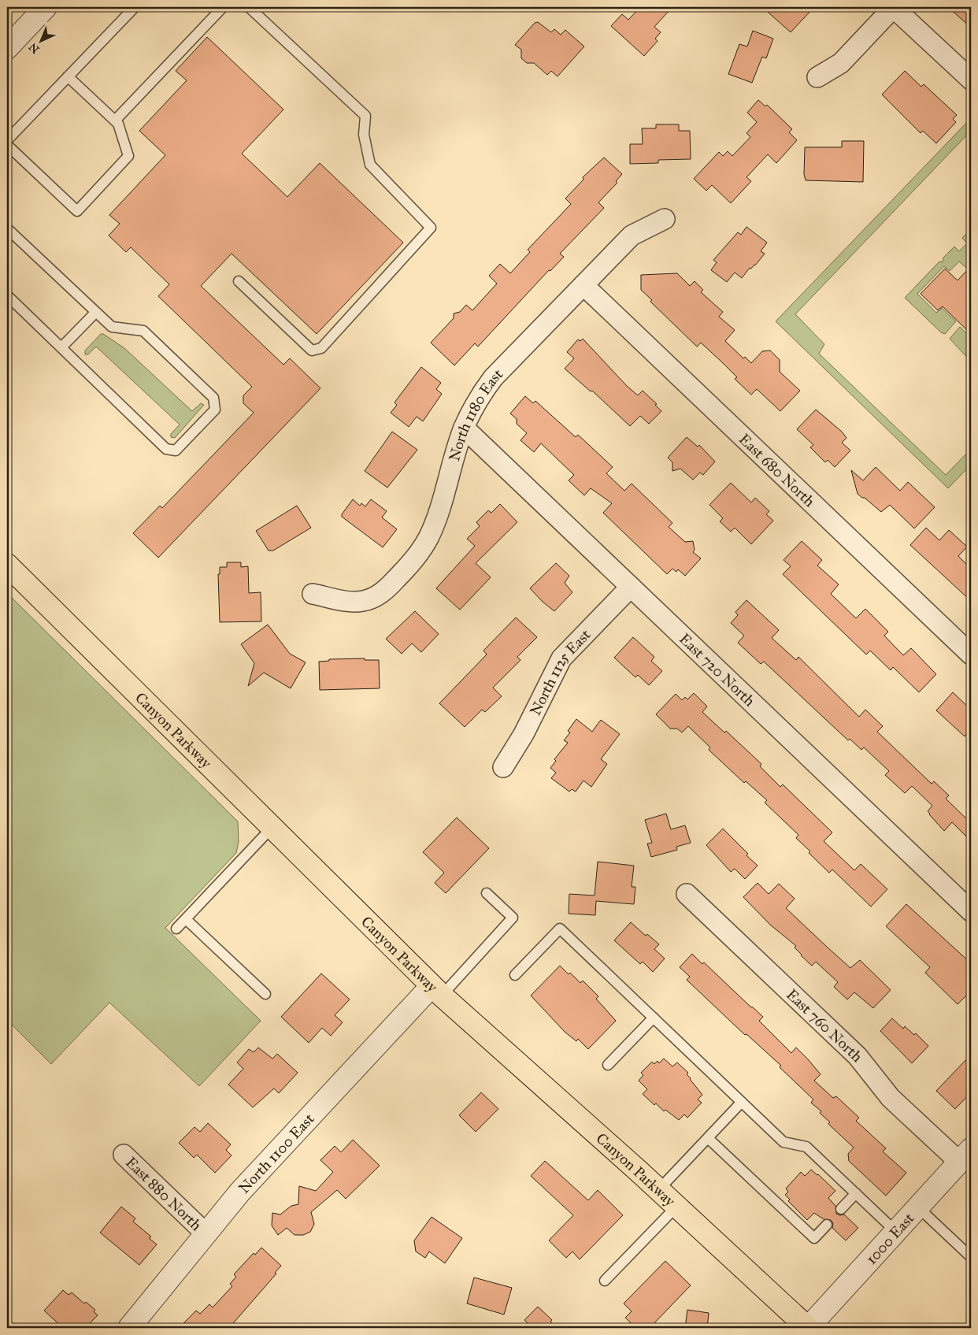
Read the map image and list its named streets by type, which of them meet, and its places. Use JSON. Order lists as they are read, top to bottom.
{
  "streets": {
    "highway": ["Canyon Parkway"],
    "street": [
      "North 1180 East",
      "East 680 North",
      "East 720 North",
      "North 1125 East",
      "East 760 North",
      "North 1100 East",
      "East 880 North",
      "1000 East"
    ]
  },
  "crossings": [
    ["North 1180 East", "East 680 North"],
    ["North 1180 East", "East 720 North"],
    ["East 720 North", "North 1125 East"],
    ["Canyon Parkway", "North 1100 East"],
    ["Canyon Parkway", "1000 East"],
    ["East 760 North", "1000 East"],
    ["North 1100 East", "East 880 North"]
  ],
  "north": "bottom left"
}
